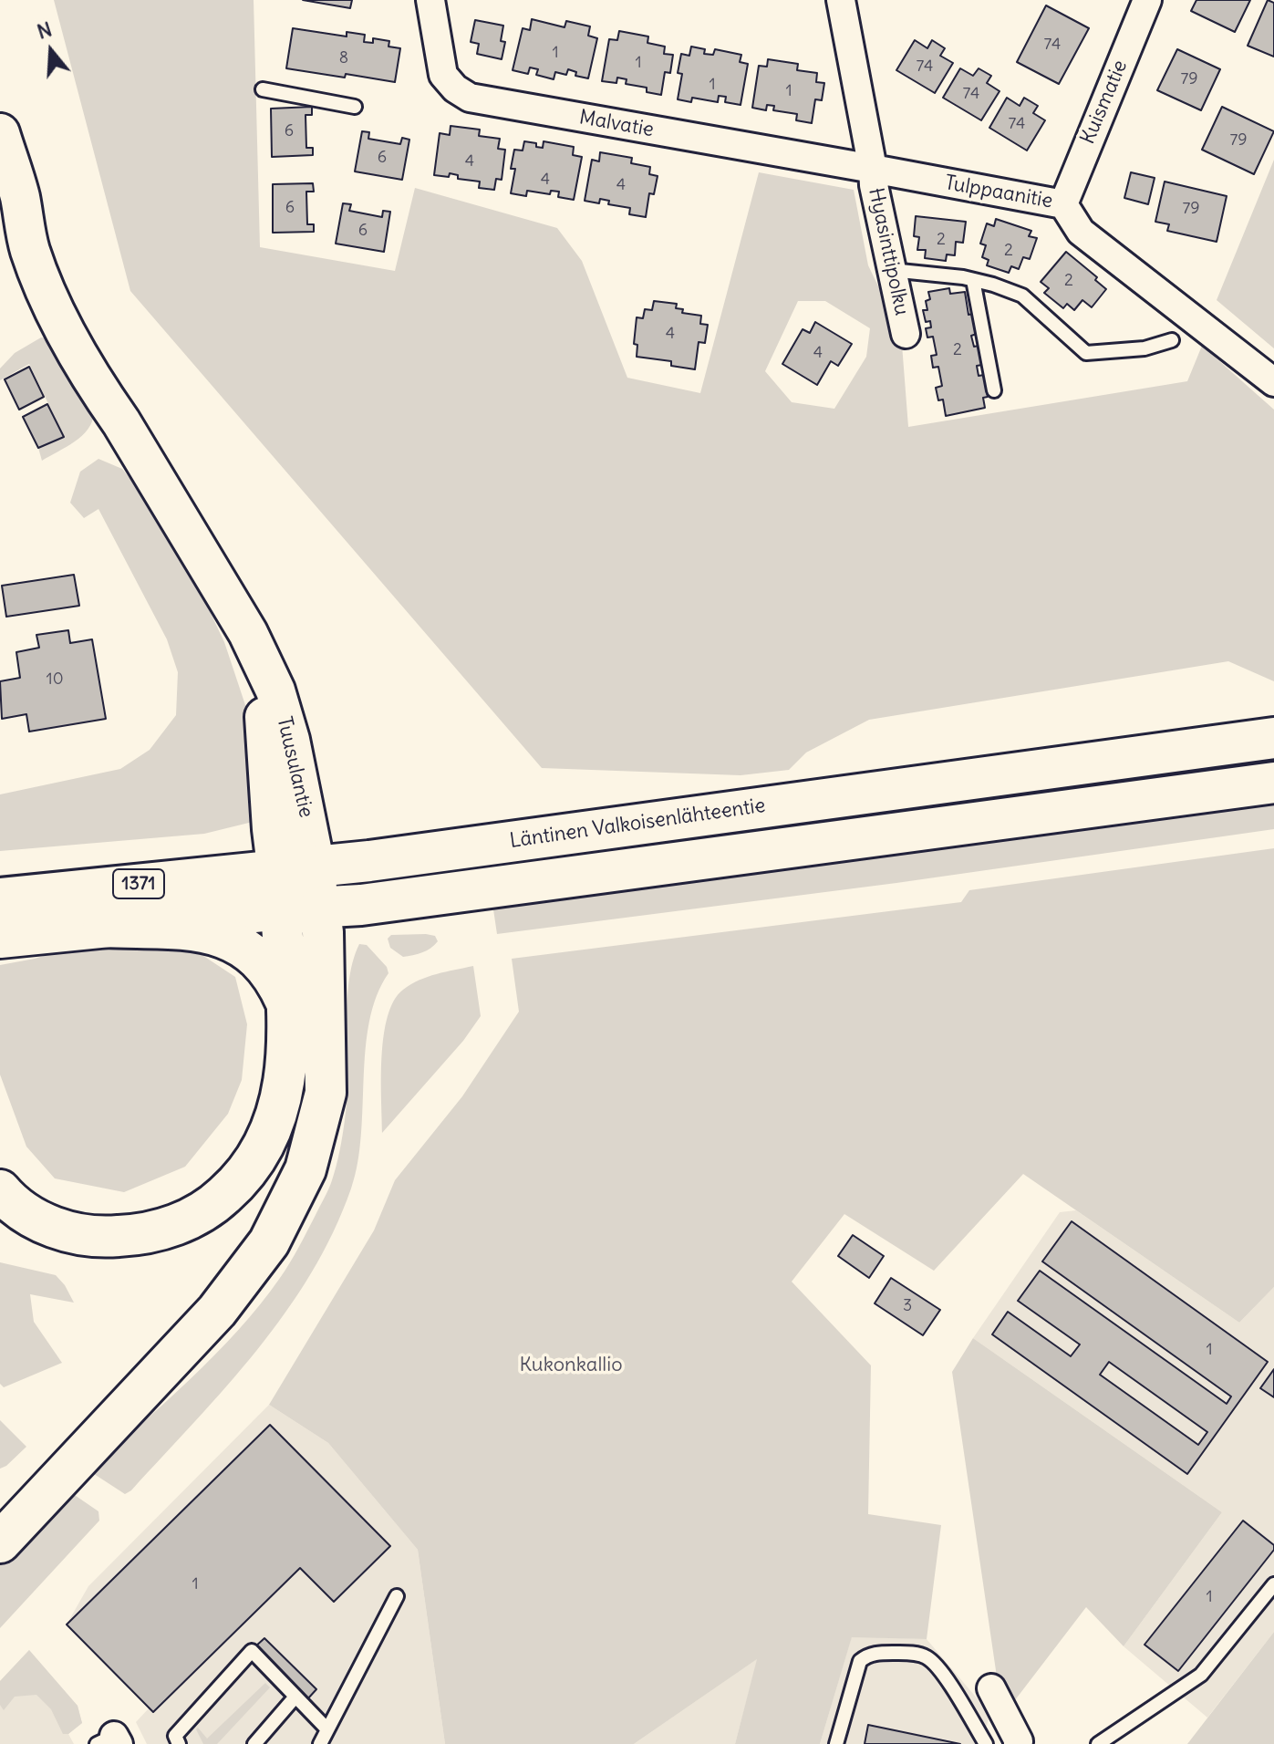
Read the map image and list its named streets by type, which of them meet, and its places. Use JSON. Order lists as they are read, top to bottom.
{
  "streets": {
    "main road": ["Tuusulantie", "Läntinen Valkoisenlähteentie", "1371"],
    "street": [
      "Kuismatie",
      "Malvatie",
      "Tulppaanitie",
      "Hyasinttipolku"
    ]
  },
  "crossings": [
    ["Kuismatie", "Tulppaanitie"],
    ["Malvatie", "Tulppaanitie"],
    ["Malvatie", "Hyasinttipolku"],
    ["Tulppaanitie", "Hyasinttipolku"],
    ["Tuusulantie", "Läntinen Valkoisenlähteentie"],
    ["Tuusulantie", "1371"]
  ],
  "parks": ["Kukonkallio"],
  "house_numbers": [
    "74",
    "1",
    "8",
    "1",
    "74",
    "79",
    "1",
    "1",
    "74",
    "74",
    "6",
    "79",
    "6",
    "4",
    "4",
    "4",
    "6",
    "79",
    "6",
    "2",
    "2",
    "2",
    "4",
    "2",
    "4",
    "10",
    "3",
    "1",
    "1",
    "1"
  ],
  "north": "top"
}
